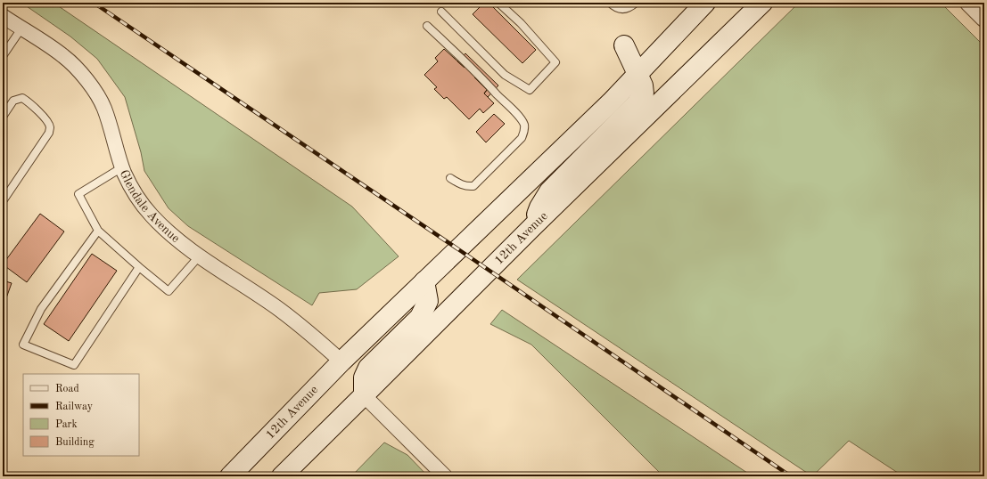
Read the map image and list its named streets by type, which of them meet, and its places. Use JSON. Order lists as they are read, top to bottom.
{
  "streets": {
    "main road": ["12th Avenue"],
    "street": ["Glendale Avenue"]
  },
  "crossings": [
    ["Glendale Avenue", "12th Avenue"]
  ],
  "legend": [
    "Road",
    "Railway",
    "Park",
    "Building"
  ]
}
